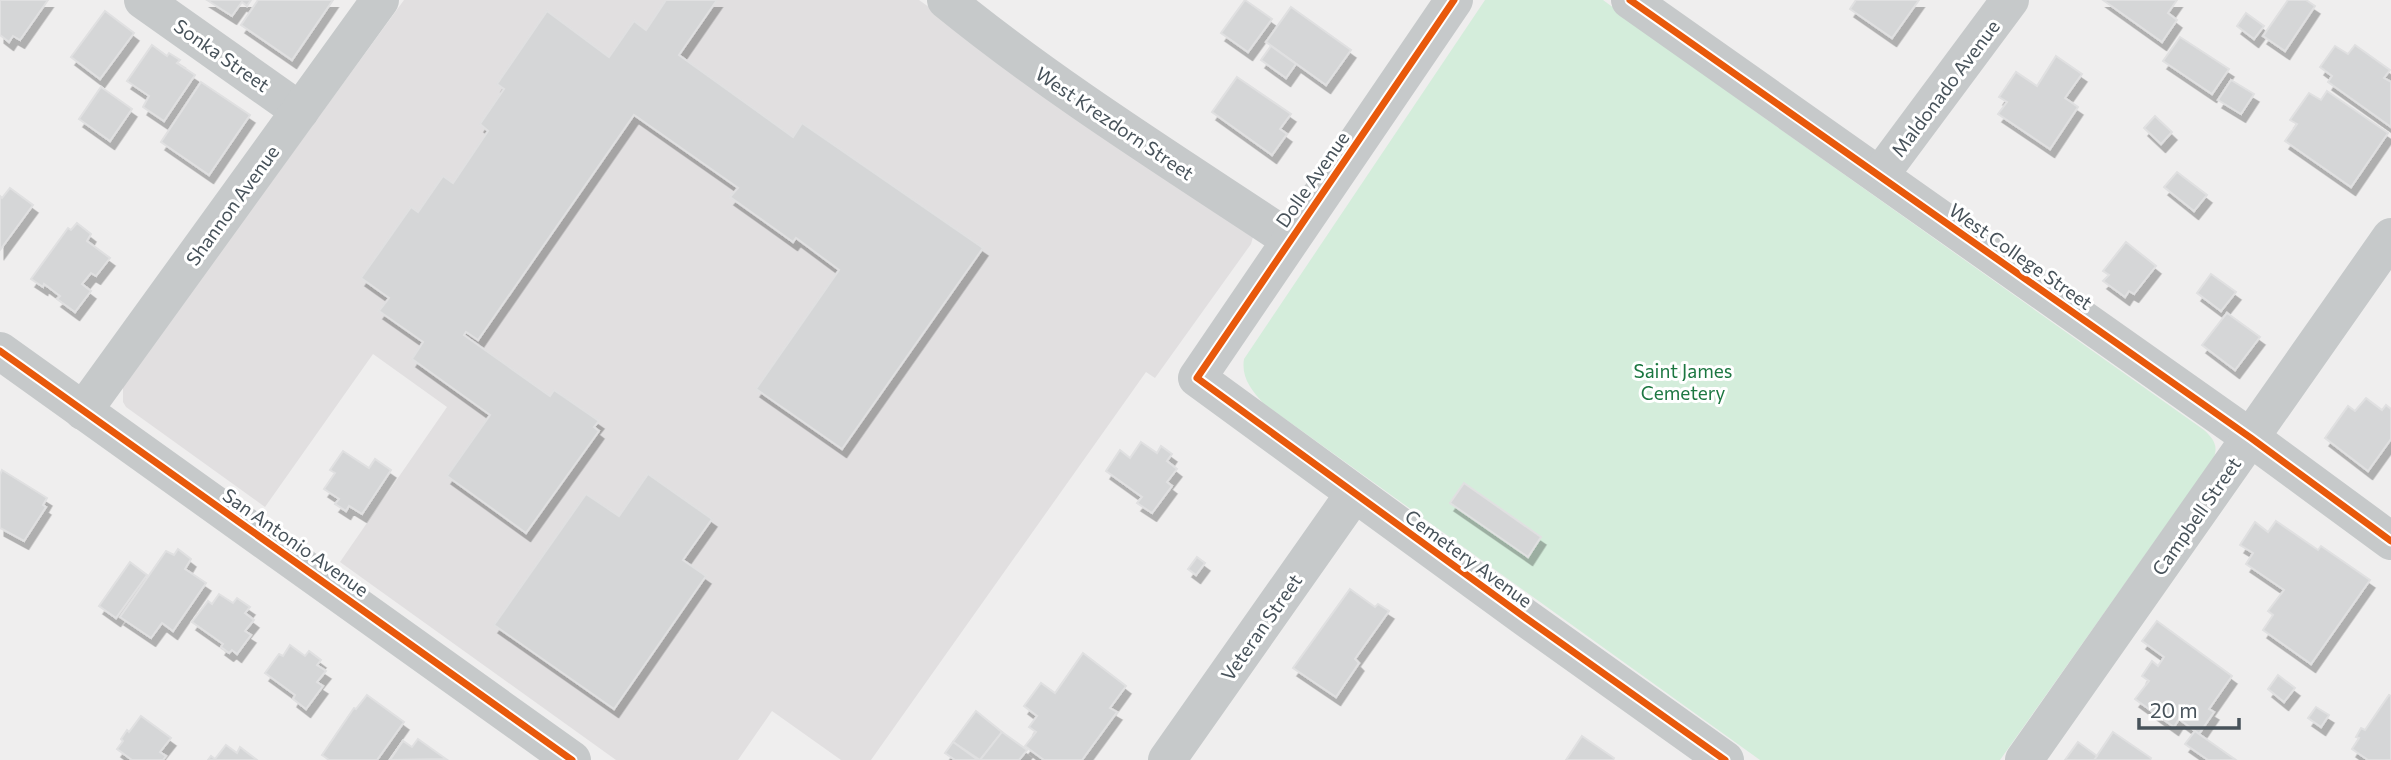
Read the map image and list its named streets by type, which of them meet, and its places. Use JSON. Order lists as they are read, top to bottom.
{
  "streets": {
    "street": [
      "Sonka Street",
      "Maldonado Avenue",
      "West Krezdorn Street",
      "Dolle Avenue",
      "Shannon Avenue",
      "West College Street",
      "Campbell Street",
      "San Antonio Avenue",
      "Cemetery Avenue",
      "Veteran Street"
    ]
  },
  "crossings": [
    ["Sonka Street", "Shannon Avenue"],
    ["Maldonado Avenue", "West College Street"],
    ["West Krezdorn Street", "Dolle Avenue"],
    ["Dolle Avenue", "Cemetery Avenue"],
    ["Shannon Avenue", "San Antonio Avenue"],
    ["West College Street", "Campbell Street"],
    ["Cemetery Avenue", "Veteran Street"]
  ],
  "parks": ["Saint James Cemetery"],
  "scale_bar": "20 m"
}
